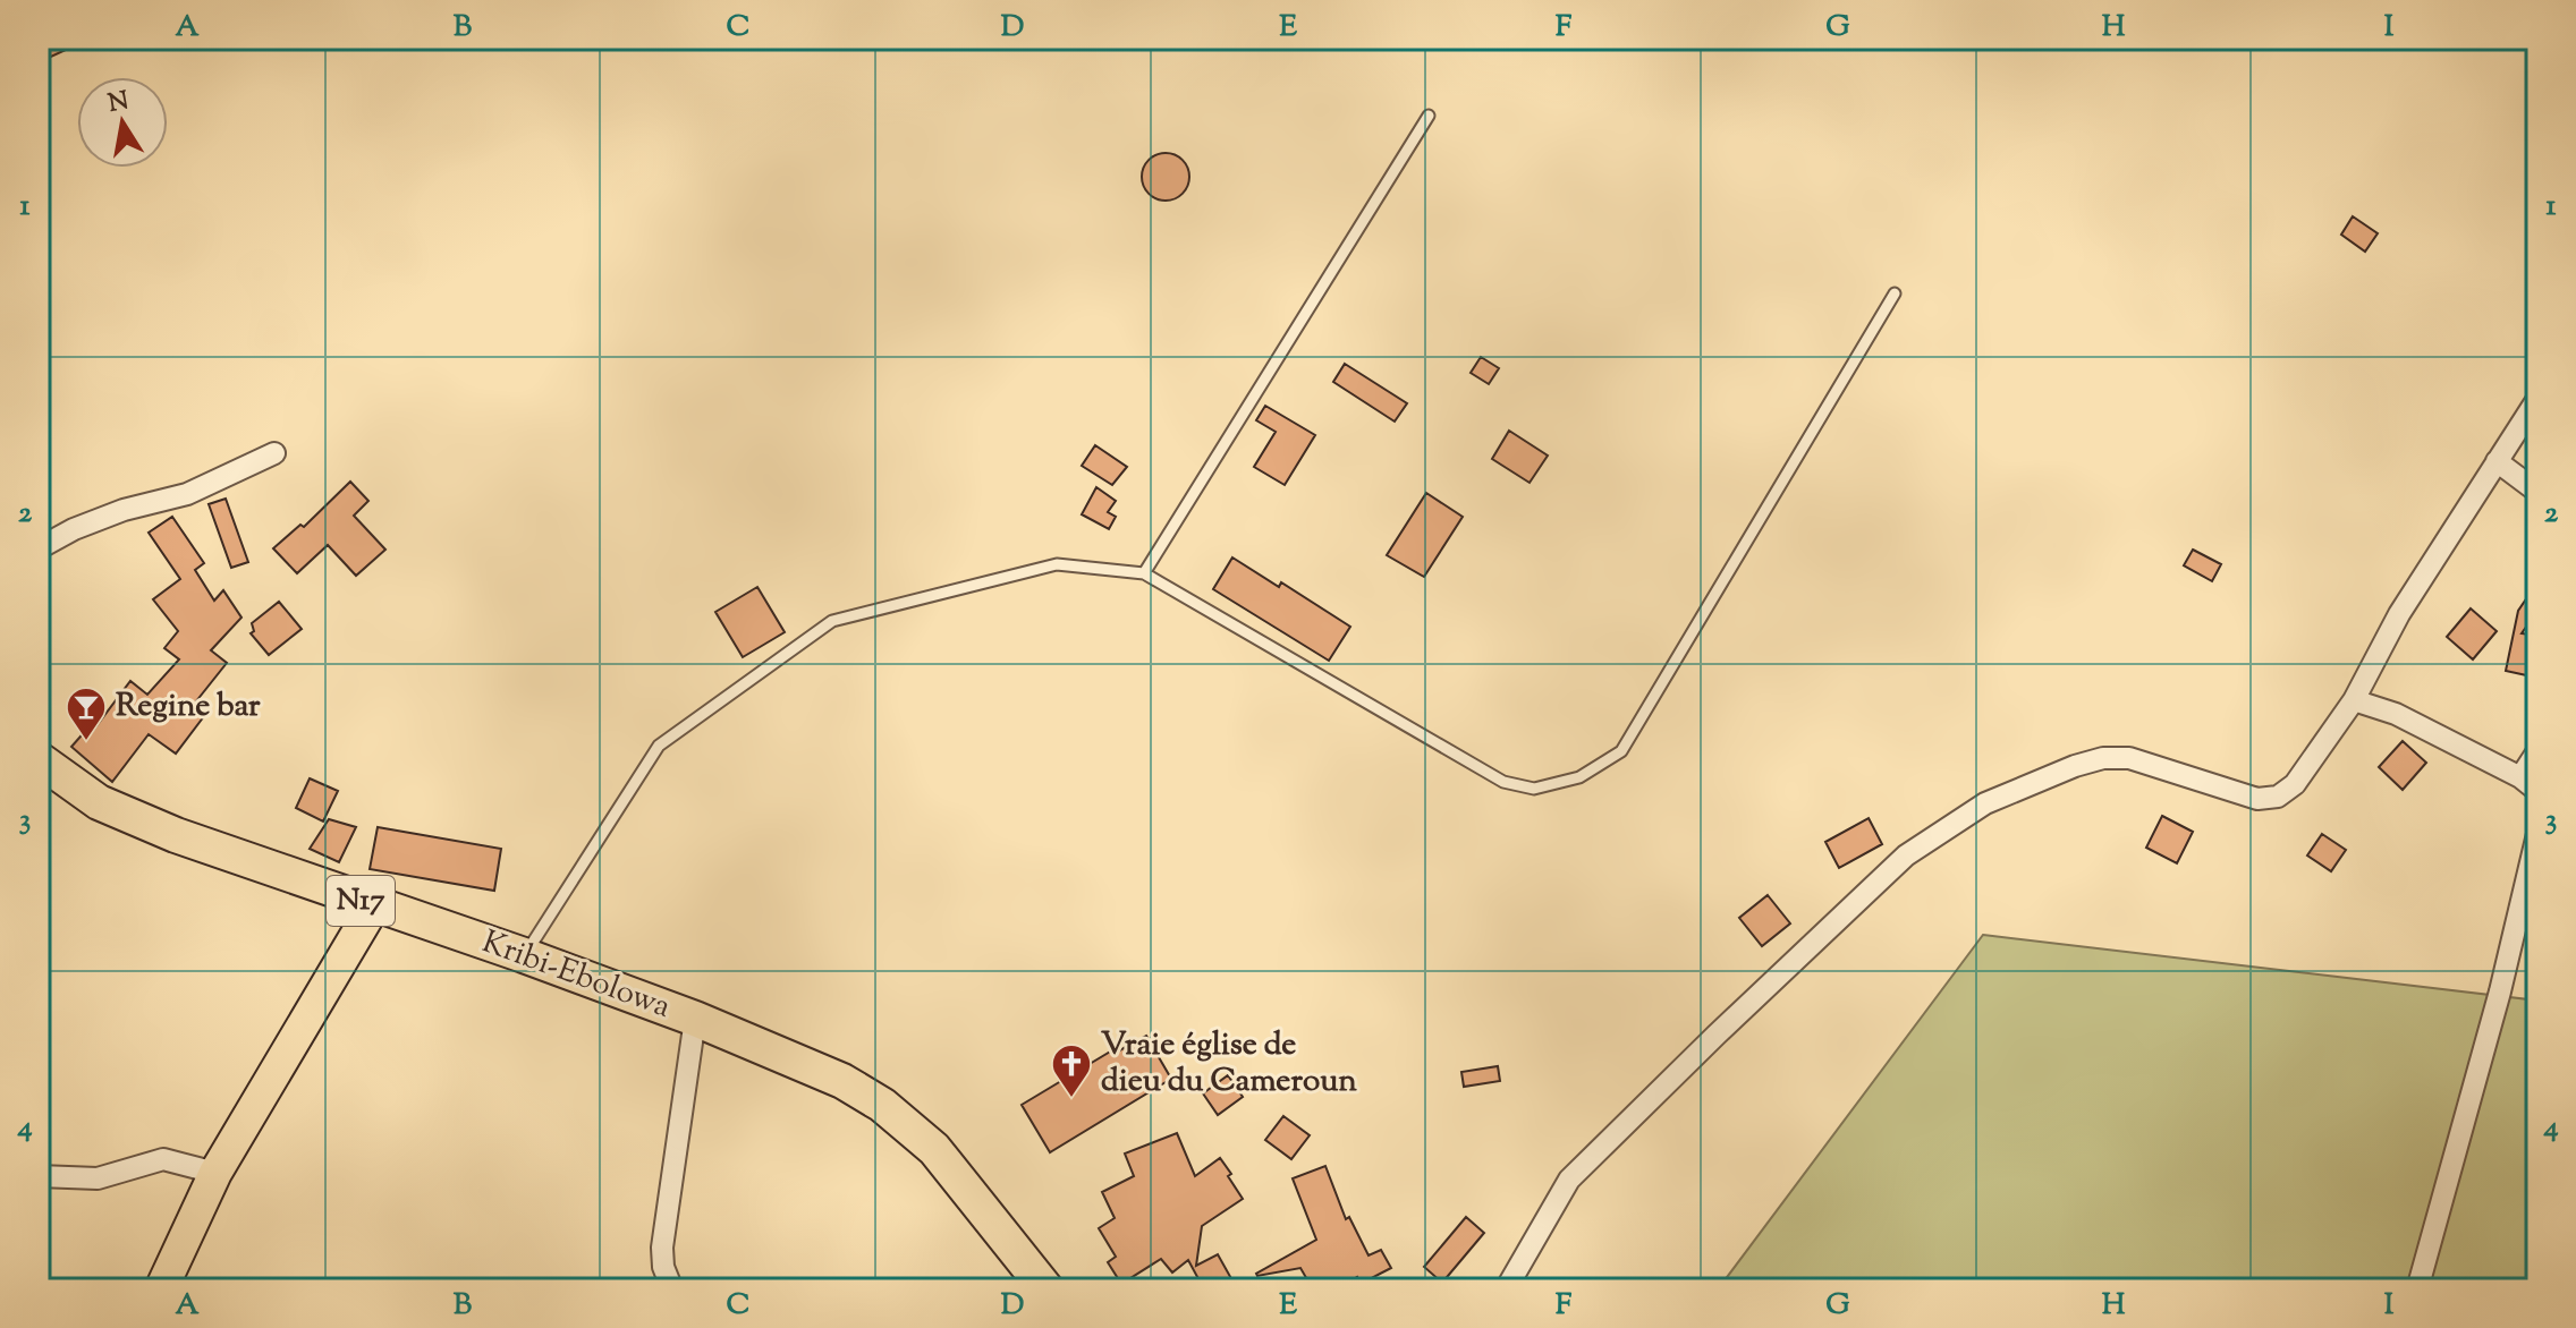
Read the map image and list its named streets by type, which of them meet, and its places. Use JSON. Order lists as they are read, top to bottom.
{
  "streets": {
    "highway": ["N17", "Kribi-Ebolowa"]
  },
  "places": {
    "bar": ["Regine bar"],
    "church": ["Vraie église de dieu du Cameroun"]
  },
  "north": "top",
  "grid": {
    "columns": [
      "A",
      "B",
      "C",
      "D",
      "E",
      "F",
      "G",
      "H",
      "I"
    ],
    "rows": [
      "1",
      "2",
      "3",
      "4"
    ]
  }
}
